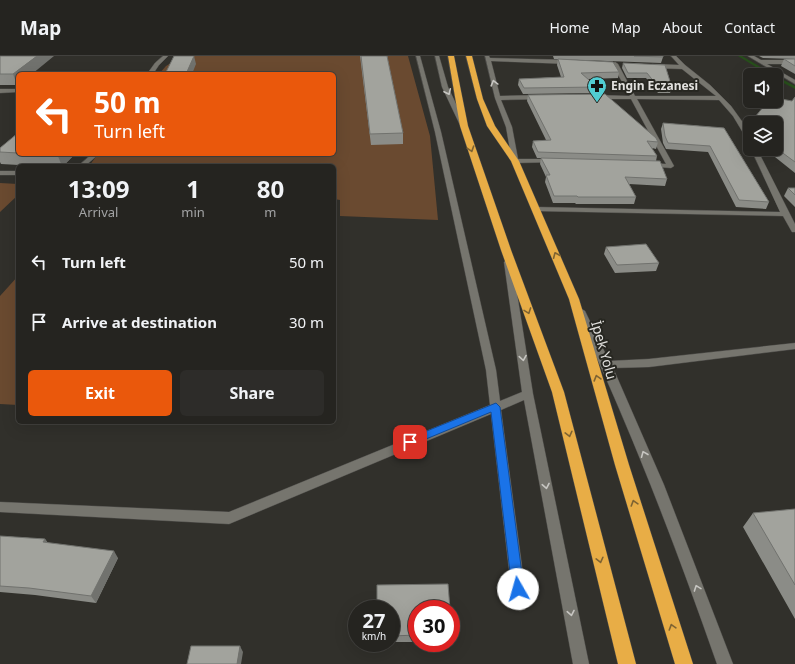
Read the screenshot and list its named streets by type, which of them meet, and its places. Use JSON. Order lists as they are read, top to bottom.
{
  "streets": {
    "highway": ["İpek Yolu"]
  },
  "places": {
    "pharmacy": ["Engin Eczanesi"]
  },
  "page": {
    "header": "Map",
    "nav": [
      "Home",
      "Map",
      "About",
      "Contact"
    ],
    "turn": ["50 m", "Turn left"],
    "eta": [
      "13:09",
      "Arrival",
      "1",
      "min",
      "80",
      "m"
    ],
    "list": [
      {
        "name": "Turn left",
        "value": "50 m"
      },
      {
        "name": "Arrive at destination",
        "value": "30 m"
      }
    ],
    "buttons": ["Exit", "Share"],
    "speed": "27 km/h",
    "limit": "30"
  }
}
